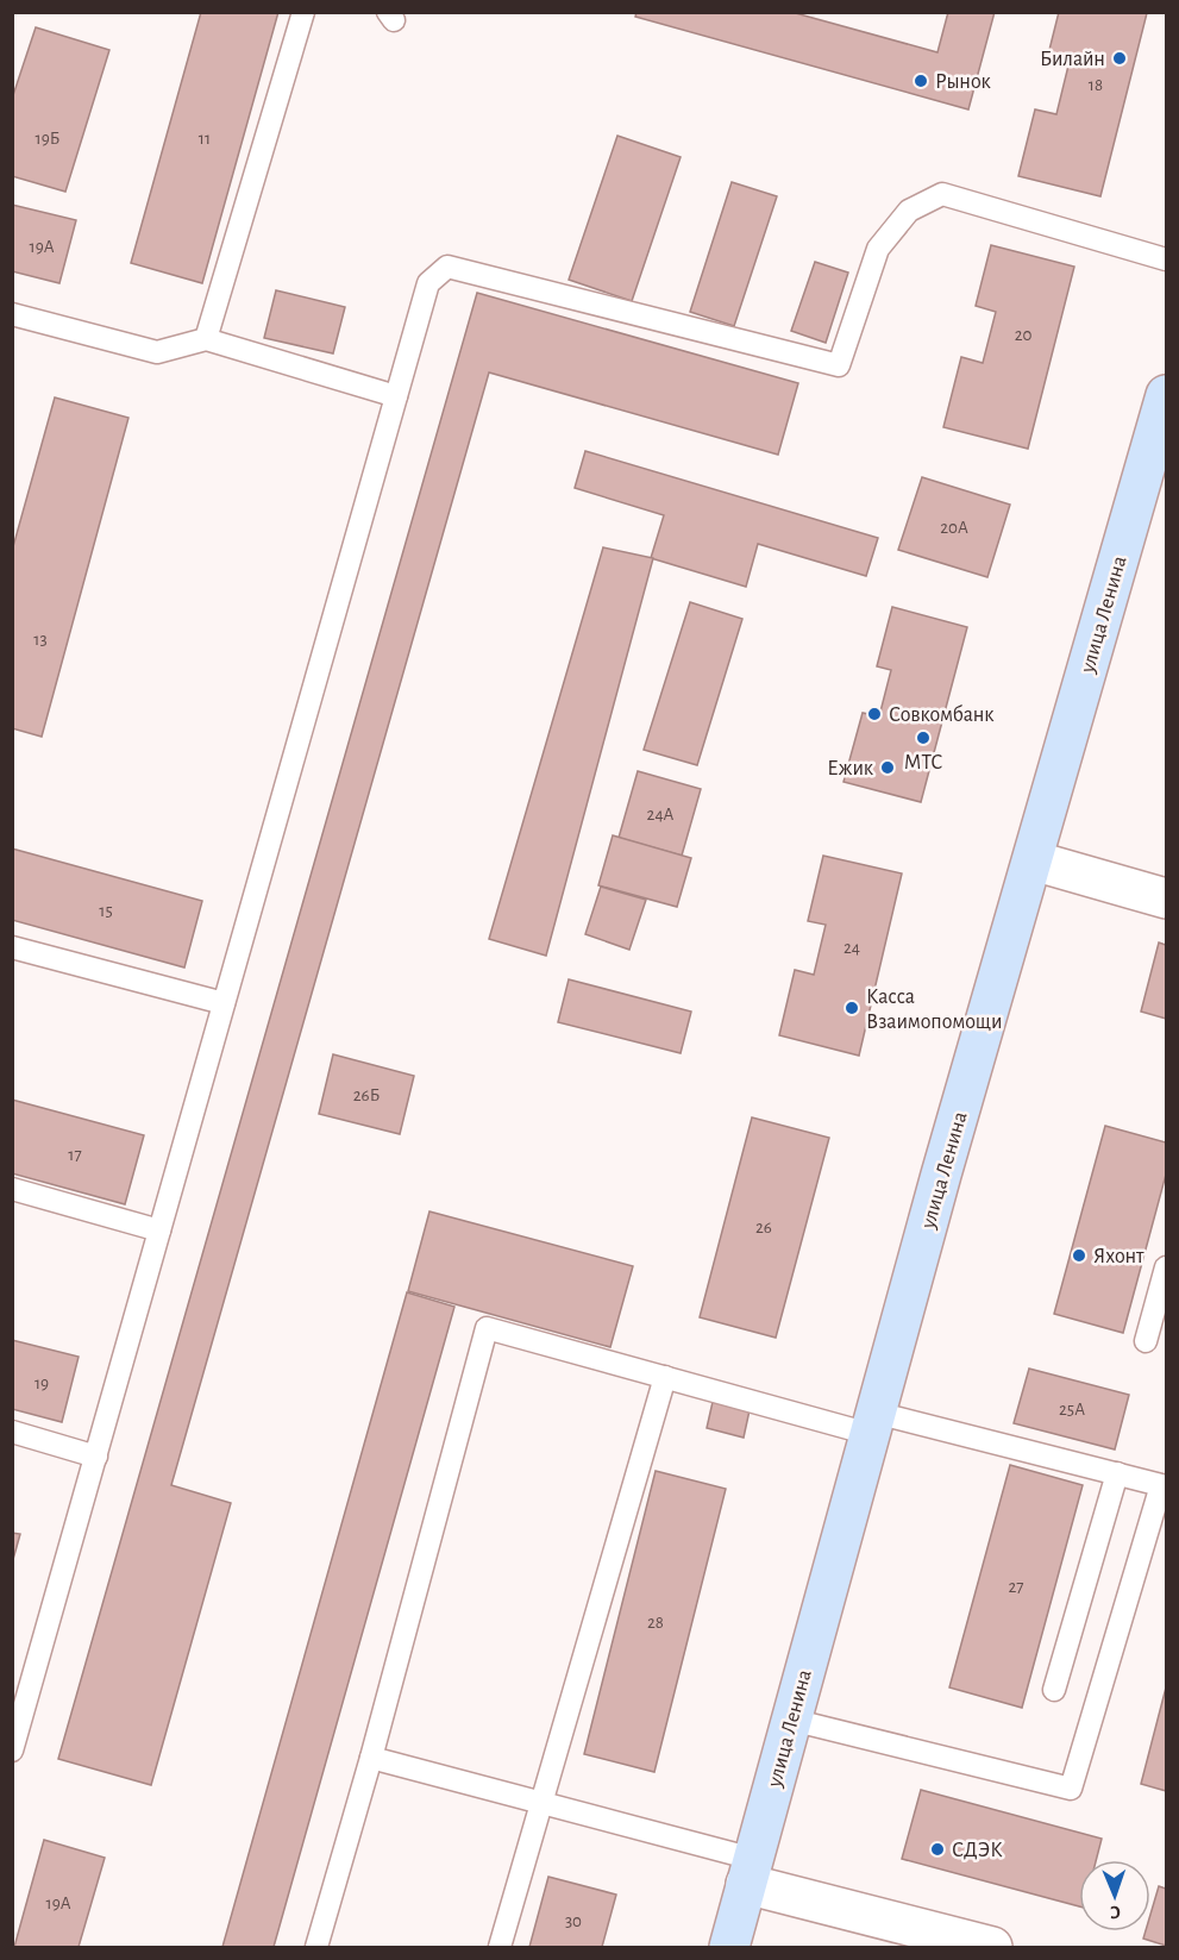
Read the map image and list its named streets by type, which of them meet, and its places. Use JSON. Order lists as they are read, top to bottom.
{
  "streets": {
    "street": ["улица Ленина"]
  },
  "places": [
    "Билайн",
    "Рынок",
    "Совкомбанк",
    "МТС",
    "Ежик",
    "Касса Взаимопомощи",
    "Яхонт",
    "СДЭК"
  ],
  "house_numbers": [
    "18",
    "19Б",
    "11",
    "19А",
    "20",
    "20А",
    "13",
    "24А",
    "15",
    "24",
    "26Б",
    "17",
    "26",
    "19",
    "25А",
    "27",
    "28",
    "19А",
    "30"
  ],
  "north": "bottom"
}
